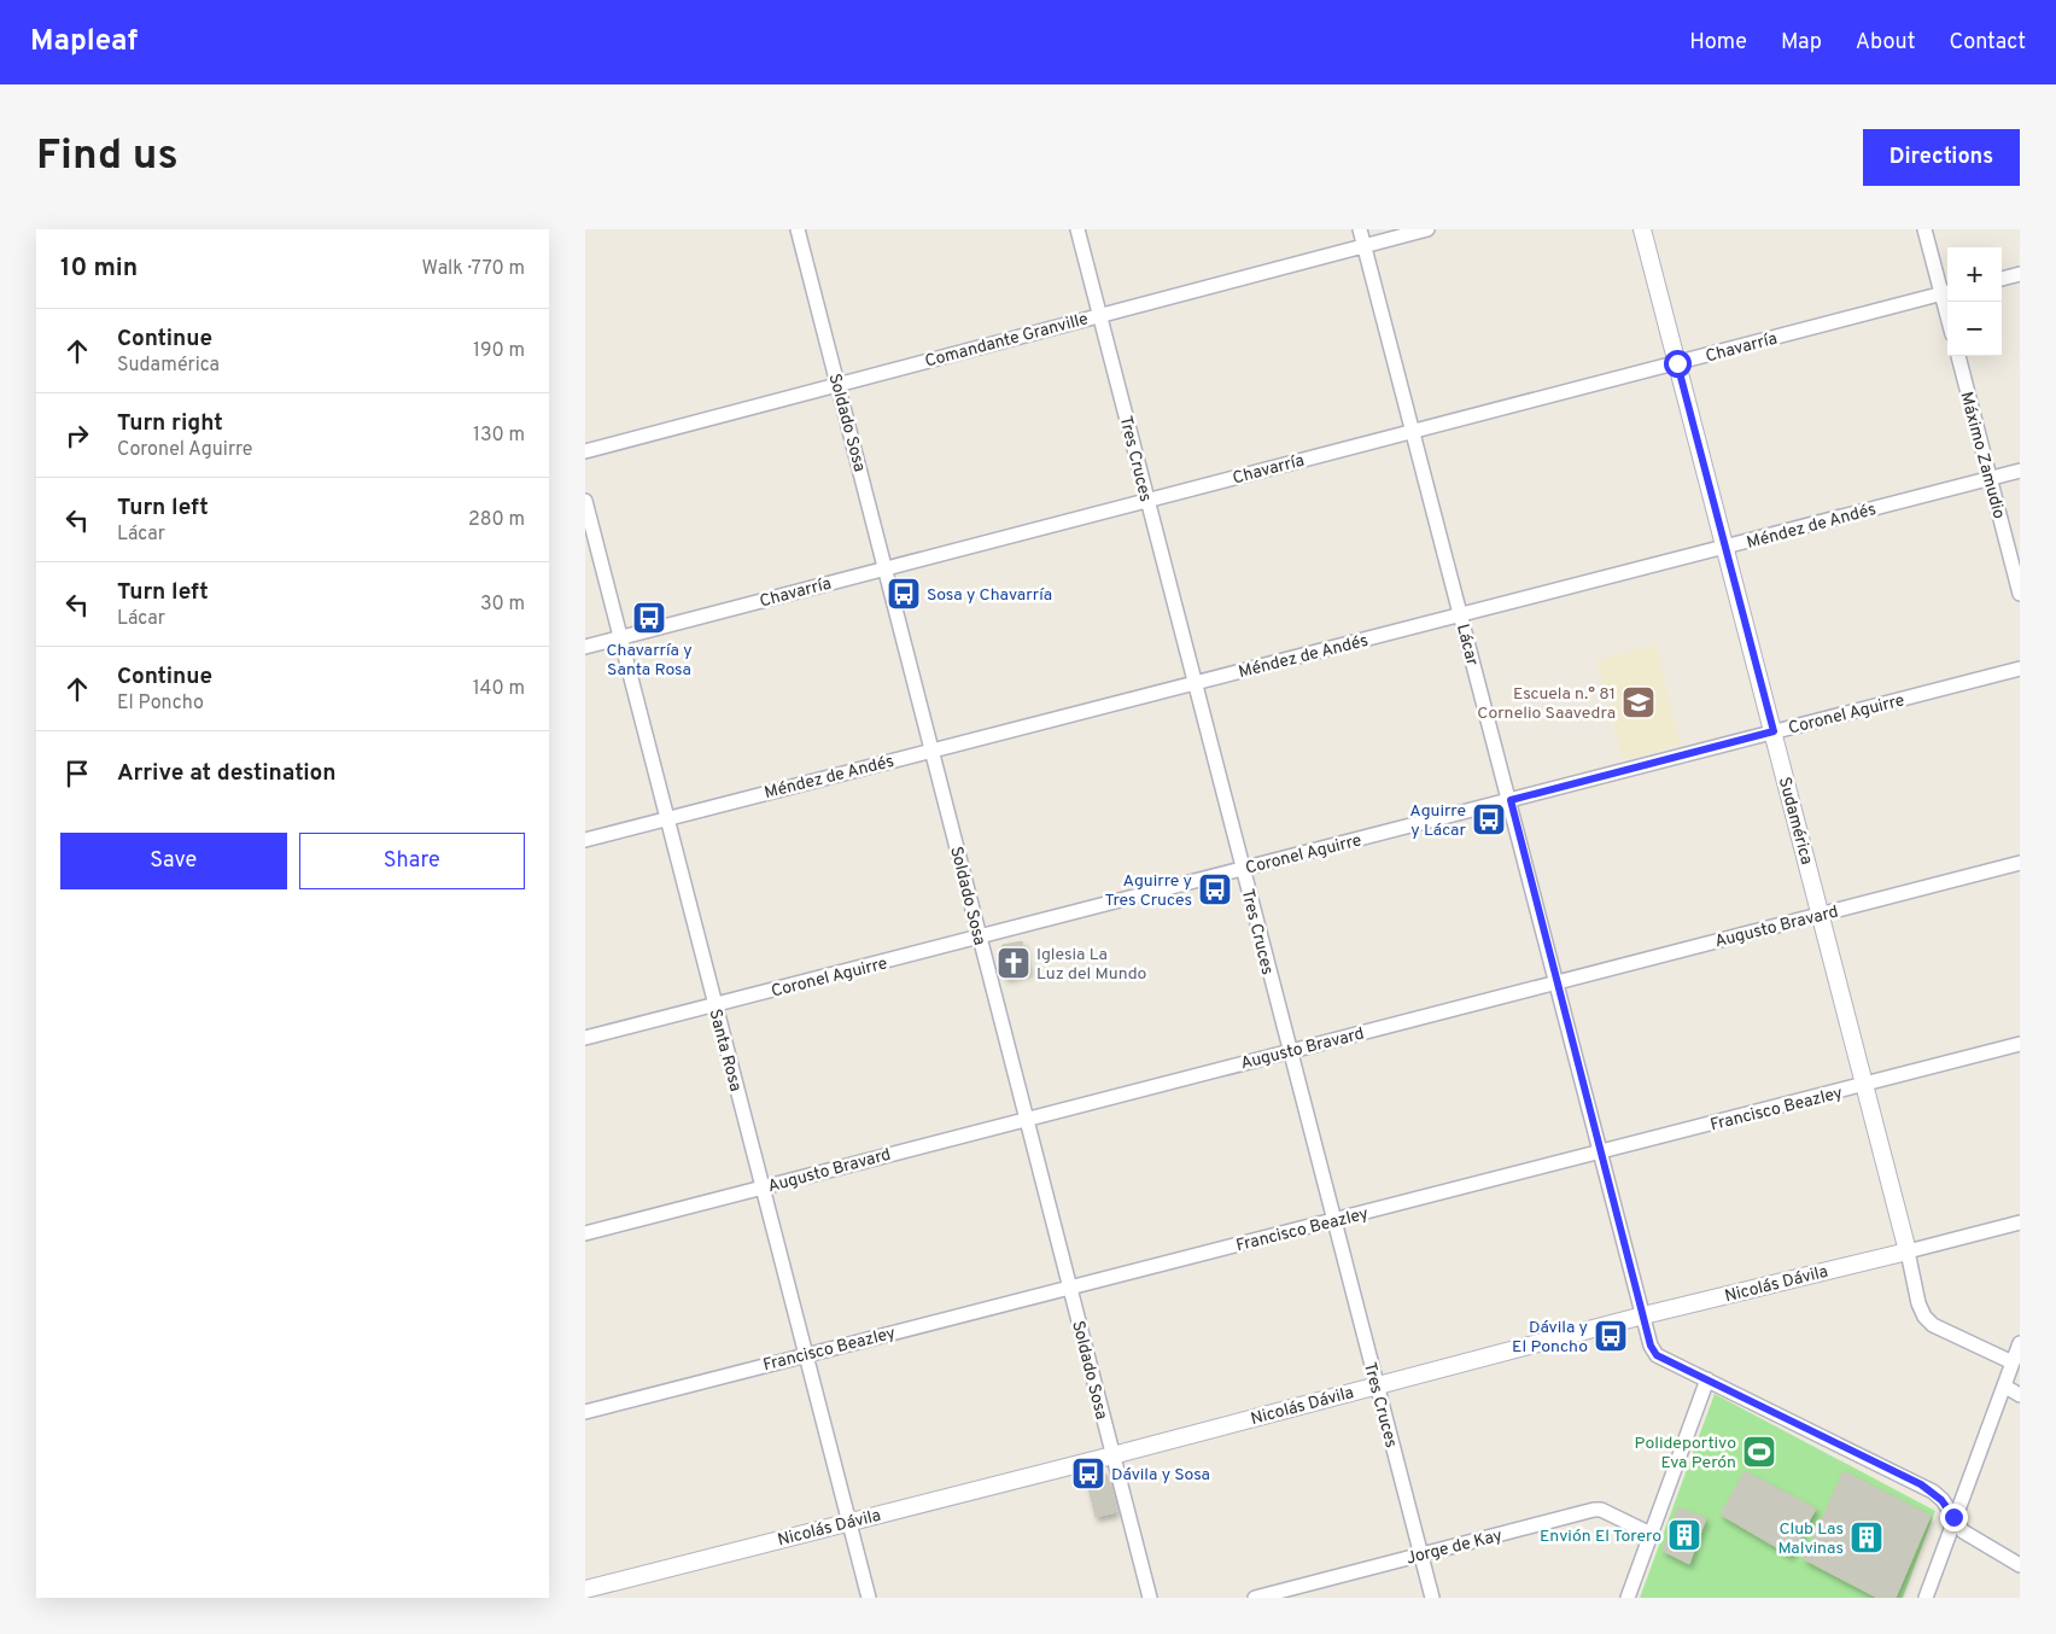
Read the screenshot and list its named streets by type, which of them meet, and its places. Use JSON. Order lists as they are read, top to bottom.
{
  "streets": {
    "street": [
      "Comandante Granville",
      "Chavarría",
      "Soldado Sosa",
      "Máximo Zamudio",
      "Tres Cruces",
      "Méndez de Andés",
      "Lácar",
      "Coronel Aguirre",
      "Sudamérica",
      "Augusto Bravard",
      "Santa Rosa",
      "Francisco Beazley",
      "Nicolás Dávila",
      "Jorge de Kay"
    ]
  },
  "crossings": [
    ["Comandante Granville", "Soldado Sosa"],
    ["Comandante Granville", "Tres Cruces"],
    ["Comandante Granville", "Lácar"],
    ["Chavarría", "Soldado Sosa"],
    ["Chavarría", "Tres Cruces"],
    ["Chavarría", "Lácar"],
    ["Chavarría", "Sudamérica"],
    ["Chavarría", "Santa Rosa"],
    ["Soldado Sosa", "Méndez de Andés"],
    ["Soldado Sosa", "Coronel Aguirre"],
    ["Soldado Sosa", "Augusto Bravard"],
    ["Soldado Sosa", "Francisco Beazley"],
    ["Soldado Sosa", "Nicolás Dávila"],
    ["Máximo Zamudio", "Méndez de Andés"],
    ["Tres Cruces", "Méndez de Andés"],
    ["Tres Cruces", "Coronel Aguirre"],
    ["Tres Cruces", "Augusto Bravard"],
    ["Tres Cruces", "Francisco Beazley"],
    ["Tres Cruces", "Nicolás Dávila"],
    ["Tres Cruces", "Jorge de Kay"],
    ["Méndez de Andés", "Lácar"],
    ["Méndez de Andés", "Sudamérica"],
    ["Méndez de Andés", "Santa Rosa"],
    ["Lácar", "Coronel Aguirre"],
    ["Lácar", "Augusto Bravard"],
    ["Lácar", "Francisco Beazley"],
    ["Lácar", "Nicolás Dávila"],
    ["Coronel Aguirre", "Sudamérica"],
    ["Coronel Aguirre", "Santa Rosa"],
    ["Sudamérica", "Augusto Bravard"],
    ["Sudamérica", "Francisco Beazley"],
    ["Sudamérica", "Nicolás Dávila"],
    ["Augusto Bravard", "Santa Rosa"],
    ["Santa Rosa", "Francisco Beazley"],
    ["Santa Rosa", "Nicolás Dávila"]
  ],
  "places": {
    "bus stop": [
      "Sosa y Chavarría",
      "Chavarría y Santa Rosa",
      "Aguirre y Lácar",
      "Aguirre y Tres Cruces",
      "Dávila y El Poncho",
      "Dávila y Sosa"
    ],
    "school or university": ["Escuela n.° 81 Cornelio Saavedra"],
    "church": ["Iglesia La Luz del Mundo"],
    "sports": ["Polideportivo Eva Perón"],
    "building": ["Envión El Torero", "Club Las Malvinas"]
  },
  "page": {
    "header": "Mapleaf",
    "nav": [
      "Home",
      "Map",
      "About",
      "Contact"
    ],
    "buttons": [
      "Directions",
      ["Save", "Share"]
    ],
    "title": "Find us",
    "heading": ["10 min", "Walk · 770 m"],
    "map_buttons": ["+", "−"],
    "list": [
      ["Continue", "Sudamérica", "190 m"],
      ["Turn right", "Coronel Aguirre", "130 m"],
      ["Turn left", "Lácar", "280 m"],
      ["Turn left", "Lácar", "30 m"],
      ["Continue", "El Poncho", "140 m"],
      "Arrive at destination"
    ]
  }
}
